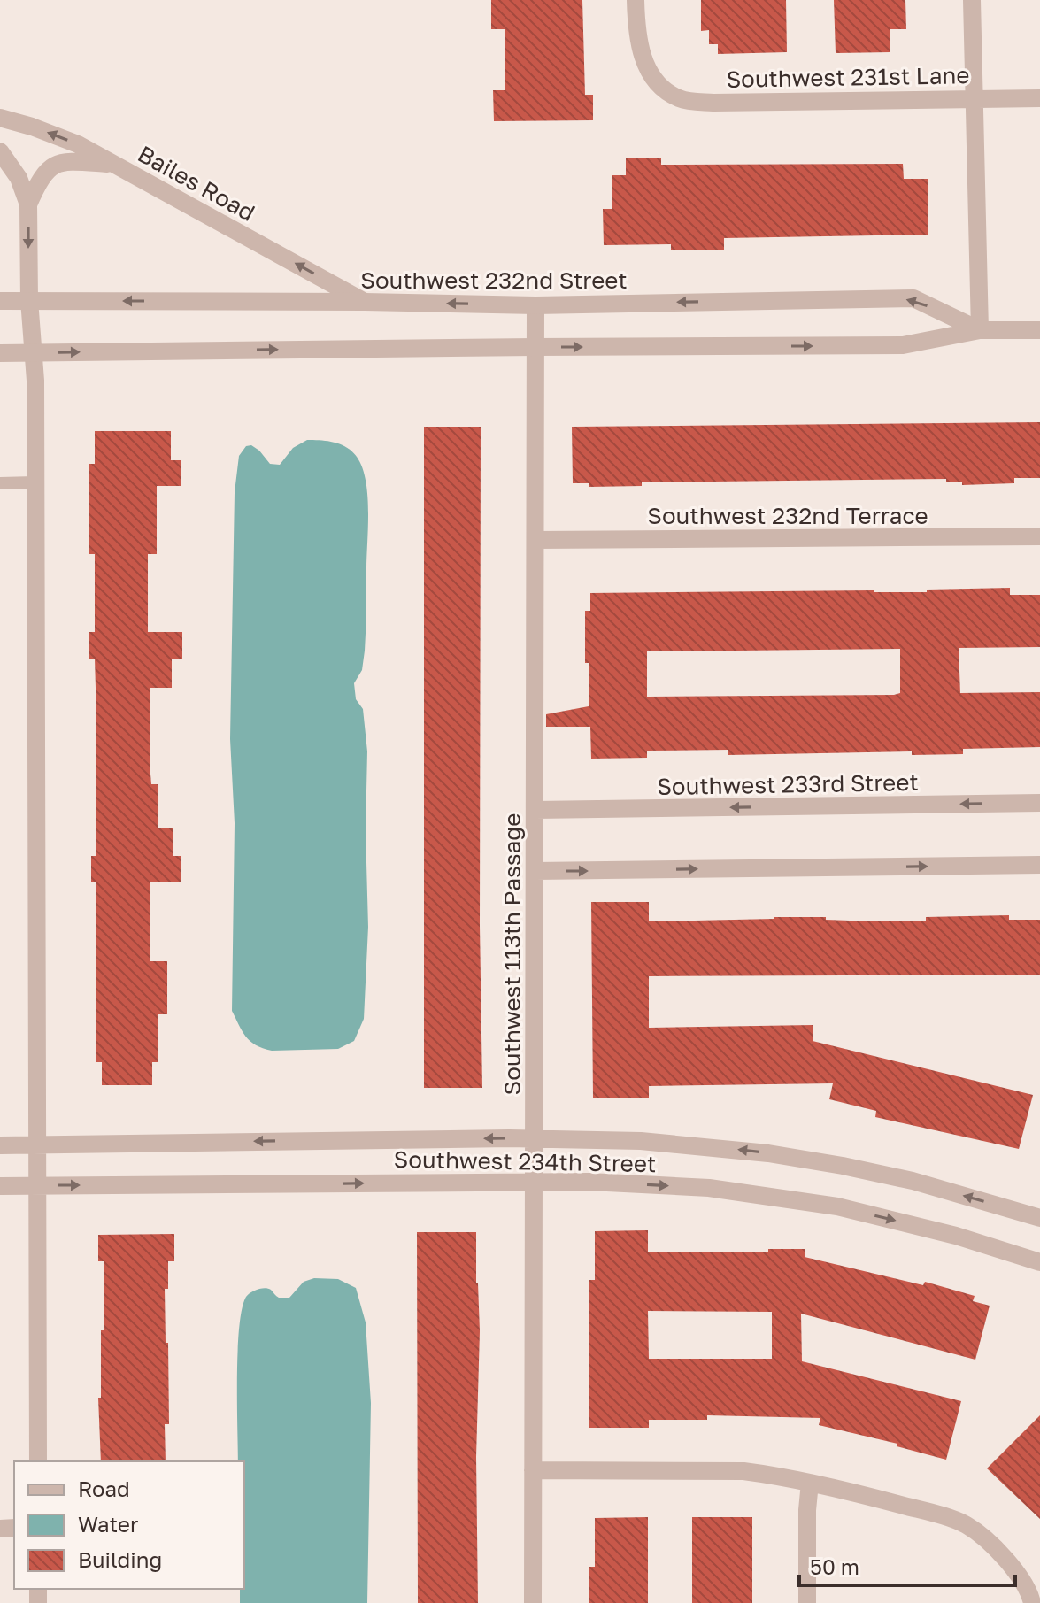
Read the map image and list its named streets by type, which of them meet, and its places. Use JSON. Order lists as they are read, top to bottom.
{
  "streets": {
    "street": [
      "Southwest 231st Lane",
      "Bailes Road",
      "Southwest 232nd Street",
      "Southwest 232nd Terrace",
      "Southwest 233rd Street",
      "Southwest 113th Passage",
      "Southwest 234th Street"
    ]
  },
  "crossings": [
    ["Bailes Road", "Southwest 232nd Street"],
    ["Southwest 232nd Street", "Southwest 113th Passage"],
    ["Southwest 232nd Terrace", "Southwest 113th Passage"],
    ["Southwest 233rd Street", "Southwest 113th Passage"],
    ["Southwest 113th Passage", "Southwest 234th Street"]
  ],
  "one_way": ["Bailes Road"],
  "legend": ["Road", "Water", "Building"],
  "scale_bar": "50 m"
}
